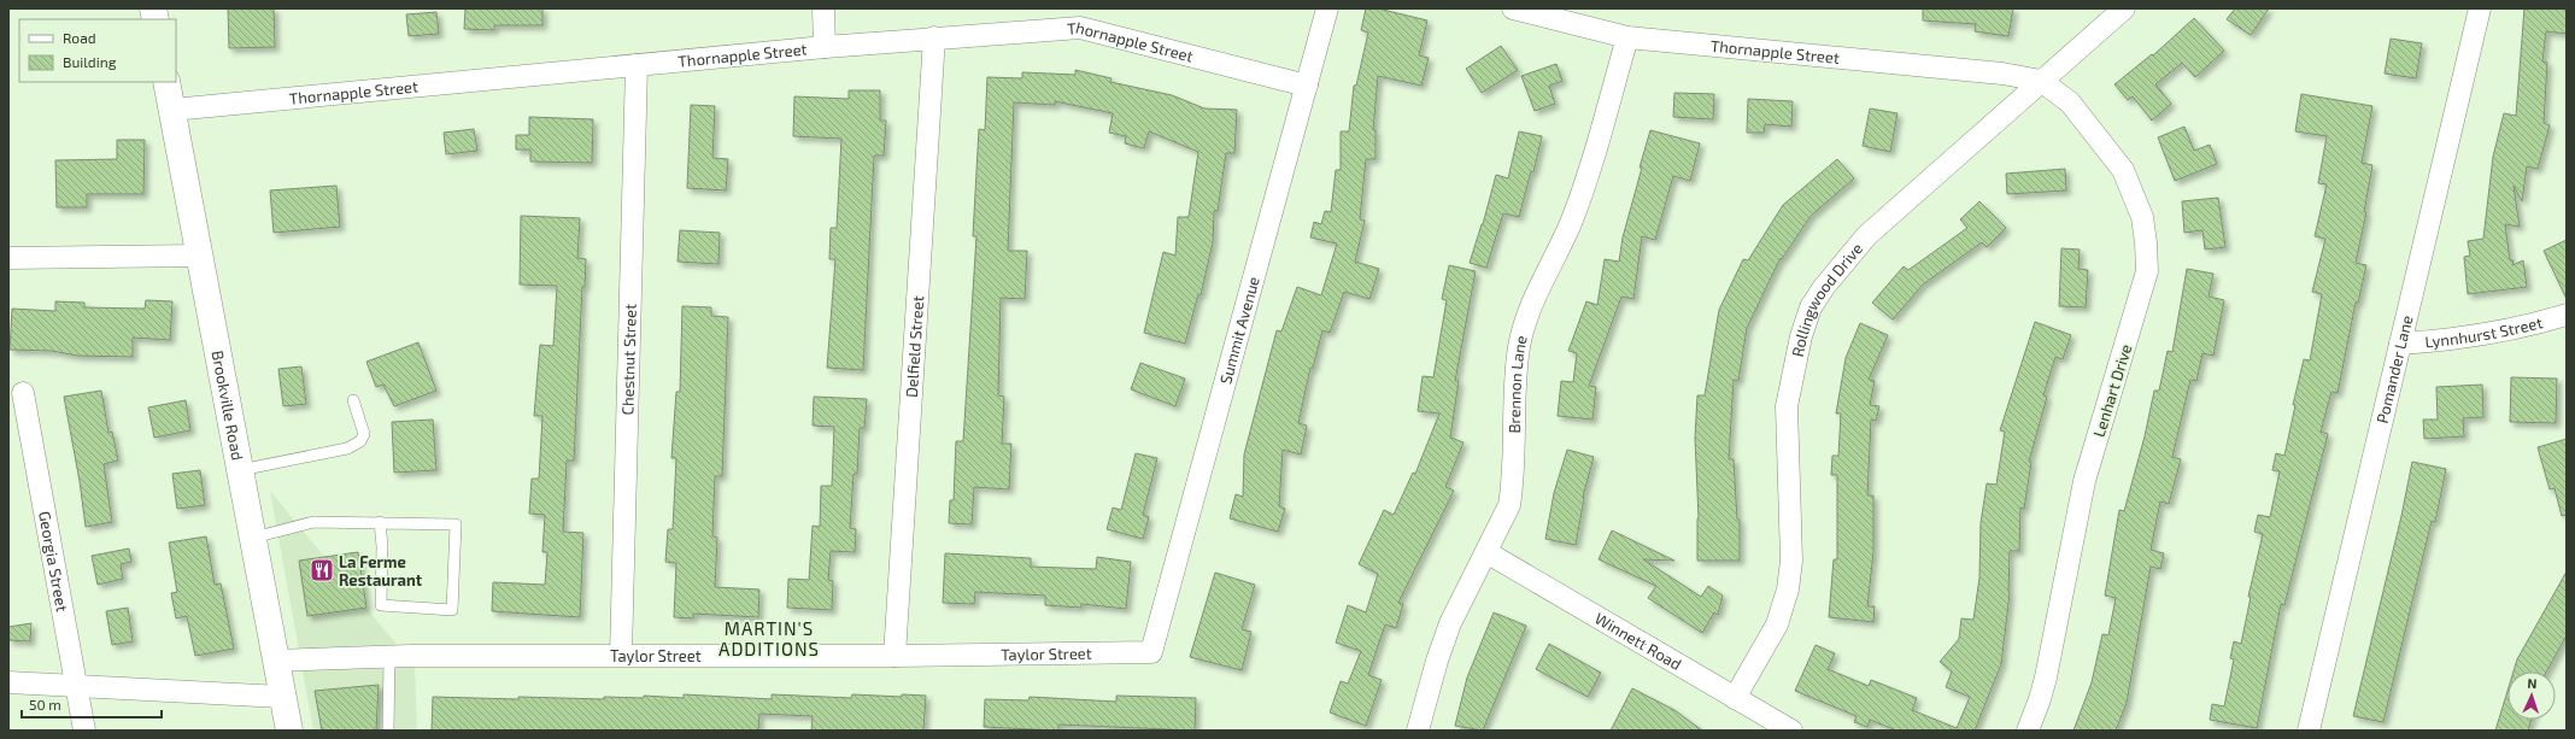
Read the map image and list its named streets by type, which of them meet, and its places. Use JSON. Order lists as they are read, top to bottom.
{
  "streets": {
    "main road": ["Brookville Road"],
    "street": [
      "Thornapple Street",
      "Rollingwood Drive",
      "Summit Avenue",
      "Lynnhurst Street",
      "Delfield Street",
      "Chestnut Street",
      "Pomander Lane",
      "Brennon Lane",
      "Lenhart Drive",
      "Georgia Street",
      "Winnett Road",
      "Taylor Street"
    ]
  },
  "crossings": [
    ["Thornapple Street", "Rollingwood Drive"],
    ["Thornapple Street", "Summit Avenue"],
    ["Thornapple Street", "Delfield Street"],
    ["Thornapple Street", "Chestnut Street"],
    ["Thornapple Street", "Brennon Lane"],
    ["Thornapple Street", "Lenhart Drive"],
    ["Thornapple Street", "Brookville Road"],
    ["Rollingwood Drive", "Lenhart Drive"],
    ["Rollingwood Drive", "Winnett Road"],
    ["Summit Avenue", "Taylor Street"],
    ["Lynnhurst Street", "Pomander Lane"],
    ["Delfield Street", "Taylor Street"],
    ["Chestnut Street", "Taylor Street"],
    ["Brennon Lane", "Winnett Road"],
    ["Brookville Road", "Taylor Street"]
  ],
  "districts": ["MARTIN'S ADDITIONS"],
  "places": {
    "restaurant": ["La Ferme Restaurant"]
  },
  "legend": ["Road", "Building"],
  "scale_bar": "50 m",
  "north": "top"
}
